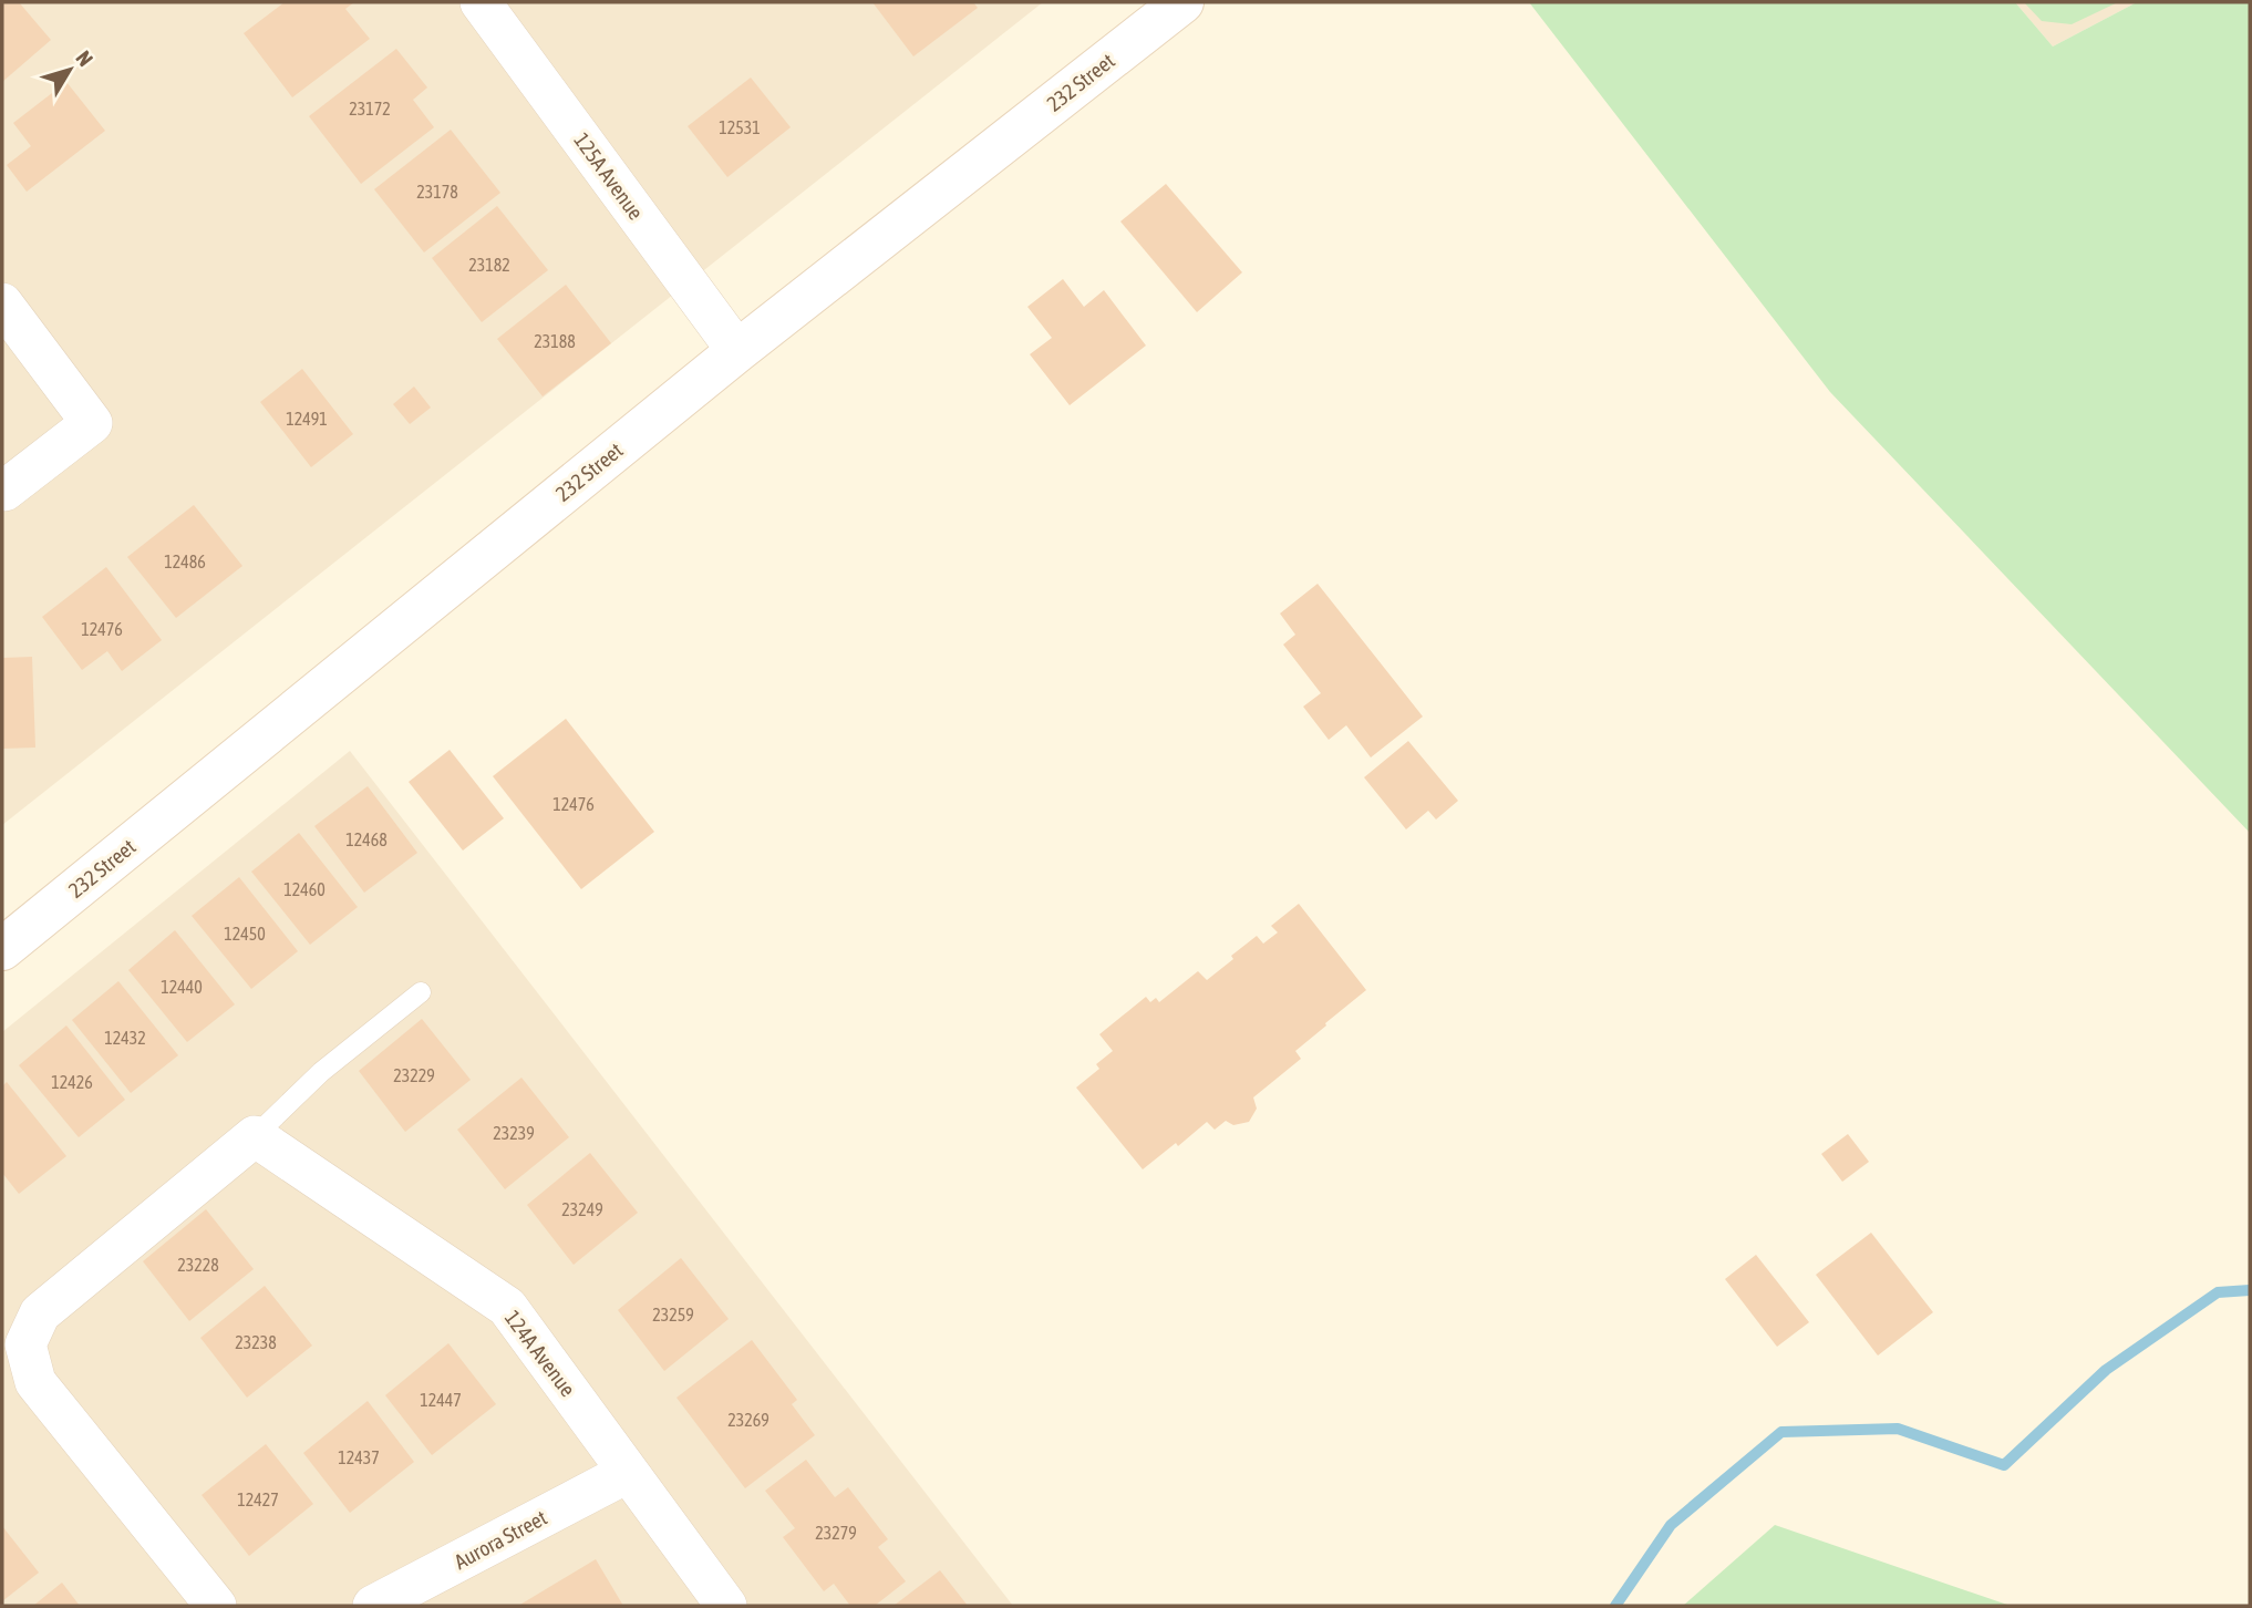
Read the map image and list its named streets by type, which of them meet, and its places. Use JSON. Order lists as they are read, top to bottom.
{
  "streets": {
    "main road": ["232 Street"],
    "street": ["125A Avenue", "124A Avenue", "Aurora Street"]
  },
  "crossings": [
    ["232 Street", "125A Avenue"],
    ["124A Avenue", "Aurora Street"]
  ],
  "house_numbers": [
    "23172",
    "12531",
    "23178",
    "23182",
    "23188",
    "12491",
    "12486",
    "12476",
    "12476",
    "12468",
    "12460",
    "12450",
    "12440",
    "12432",
    "23229",
    "12426",
    "23239",
    "23249",
    "23228",
    "23259",
    "23238",
    "12447",
    "23269",
    "12437",
    "12427",
    "23279"
  ],
  "north": "top right"
}
